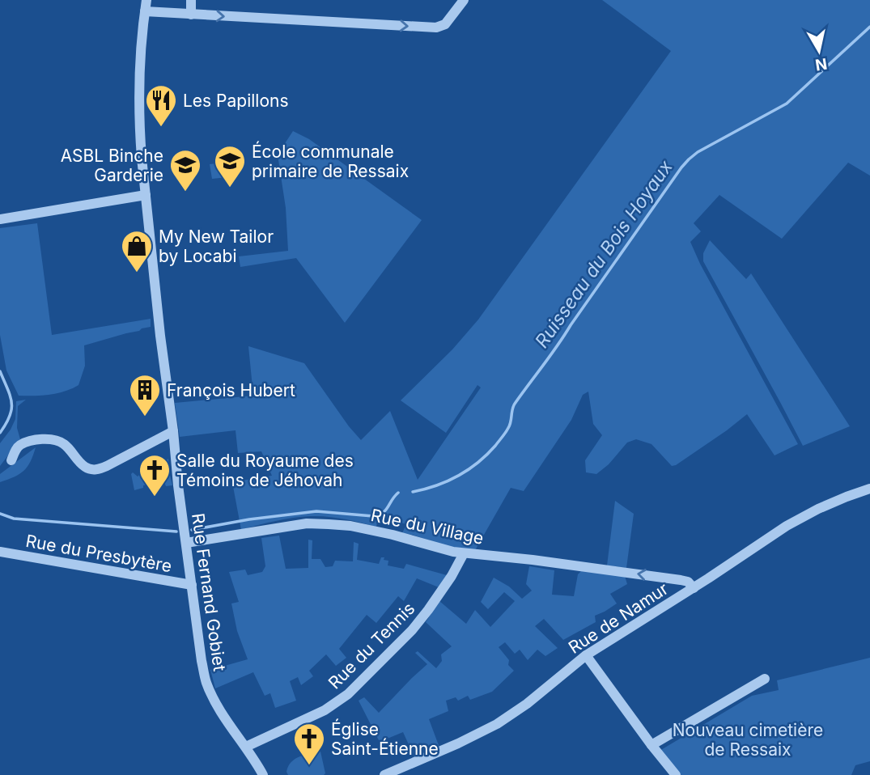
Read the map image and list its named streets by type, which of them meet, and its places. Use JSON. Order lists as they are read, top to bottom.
{
  "streets": {
    "street": [
      "Rue du Village",
      "Rue du Presbytère",
      "Rue Fernand Gobiet",
      "Rue de Namur",
      "Rue du Tennis"
    ]
  },
  "crossings": [
    ["Rue du Village", "Rue Fernand Gobiet"],
    ["Rue du Village", "Rue de Namur"],
    ["Rue du Village", "Rue du Tennis"],
    ["Rue du Presbytère", "Rue Fernand Gobiet"],
    ["Rue Fernand Gobiet", "Rue du Tennis"]
  ],
  "one_way": ["Rue du Village"],
  "water": ["Ruisseau du Bois Hoyaux"],
  "parks": ["Nouveau cimetière de Ressaix"],
  "places": {
    "restaurant": ["Les Papillons"],
    "school or university": ["École communale primaire de Ressaix", "ASBL Binche Garderie"],
    "shop": ["My New Tailor by Locabi"],
    "building": ["François Hubert"],
    "church": ["Salle du Royaume des Témoins de Jéhovah", "Église Saint-Étienne"]
  },
  "north": "bottom"
}
